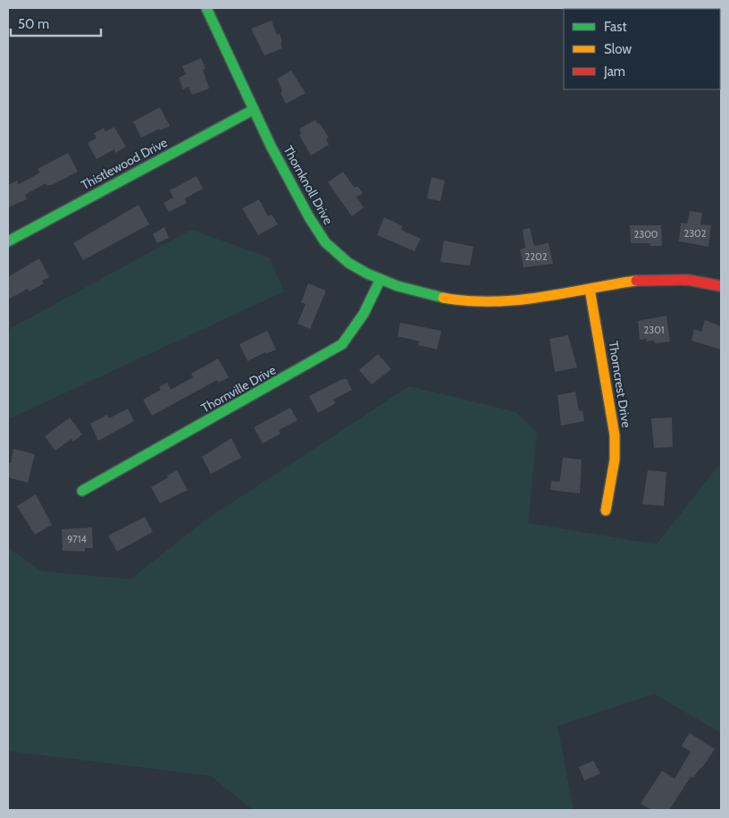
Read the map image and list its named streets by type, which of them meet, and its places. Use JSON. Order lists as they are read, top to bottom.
{
  "streets": {
    "street": [
      "Thistlewood Drive",
      "Thornknoll Drive",
      "Thorncrest Drive",
      "Thornville Drive"
    ]
  },
  "crossings": [
    ["Thistlewood Drive", "Thornknoll Drive"],
    ["Thornknoll Drive", "Thorncrest Drive"],
    ["Thornknoll Drive", "Thornville Drive"]
  ],
  "house_numbers": [
    "2302",
    "2300",
    "2202",
    "2301",
    "9714"
  ],
  "legend": ["Fast", "Slow", "Jam"],
  "scale_bar": "50 m"
}
